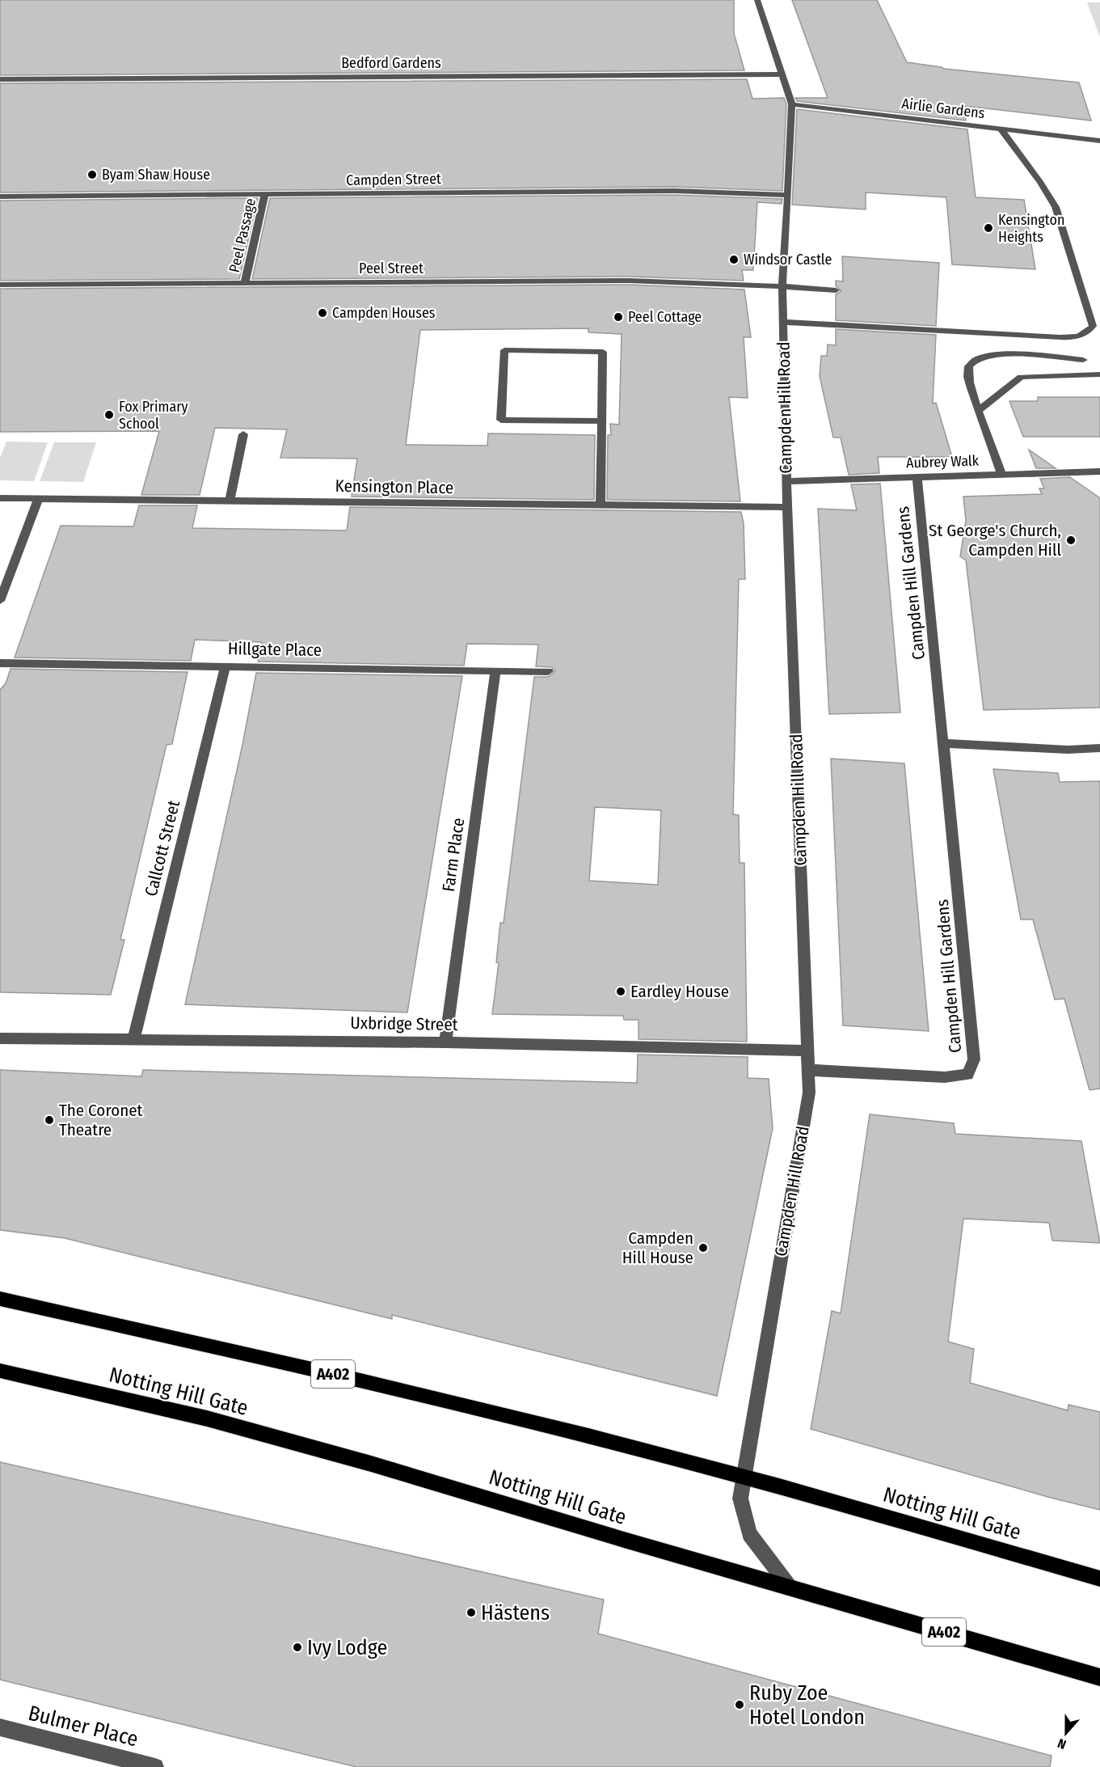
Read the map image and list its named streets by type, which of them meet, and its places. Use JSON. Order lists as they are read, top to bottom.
{
  "streets": {
    "main road": ["A402", "Notting Hill Gate"],
    "street": [
      "Bedford Gardens",
      "Airlie Gardens",
      "Campden Street",
      "Peel Passage",
      "Peel Street",
      "Campden Hill Road",
      "Aubrey Walk",
      "Kensington Place",
      "Campden Hill Gardens",
      "Hillgate Place",
      "Callcott Street",
      "Farm Place",
      "Uxbridge Street",
      "Bulmer Place"
    ]
  },
  "crossings": [
    ["Bedford Gardens", "Campden Hill Road"],
    ["Airlie Gardens", "Campden Hill Road"],
    ["Campden Street", "Peel Passage"],
    ["Campden Street", "Campden Hill Road"],
    ["Peel Passage", "Peel Street"],
    ["Peel Street", "Campden Hill Road"],
    ["Campden Hill Road", "Aubrey Walk"],
    ["Campden Hill Road", "Kensington Place"],
    ["Campden Hill Road", "Campden Hill Gardens"],
    ["Campden Hill Road", "Uxbridge Street"],
    ["Campden Hill Road", "Notting Hill Gate"],
    ["Aubrey Walk", "Campden Hill Gardens"],
    ["Hillgate Place", "Callcott Street"],
    ["Hillgate Place", "Farm Place"],
    ["Callcott Street", "Uxbridge Street"],
    ["Farm Place", "Uxbridge Street"]
  ],
  "places": [
    "Byam Shaw House",
    "Kensington Heights",
    "Windsor Castle",
    "Campden Houses",
    "Peel Cottage",
    "Fox Primary School",
    "St George's Church, Campden Hill",
    "Eardley House",
    "The Coronet Theatre",
    "Campden Hill House",
    "Hästens",
    "Ivy Lodge",
    "Ruby Zoe Hotel London"
  ],
  "north": "bottom"
}
